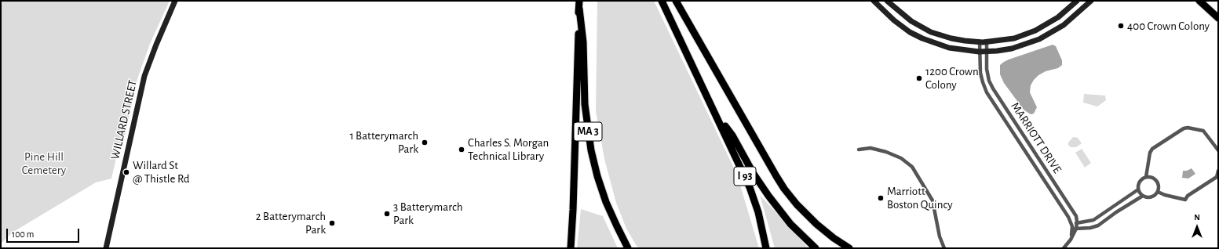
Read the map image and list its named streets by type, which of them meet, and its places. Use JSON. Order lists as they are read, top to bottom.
{
  "streets": {
    "highway": ["MA 3", "I 93"],
    "street": ["WILLARD STREET", "MARRIOTT DRIVE"]
  },
  "parks": ["Pine Hill Cemetery"],
  "places": [
    "400 Crown Colony",
    "1200 Crown Colony",
    "1 Batterymarch Park",
    "Charles S. Morgan Technical Library",
    "Willard St @ Thistle Rd",
    "Marriott Boston Quincy",
    "3 Batterymarch Park",
    "2 Batterymarch Park"
  ],
  "scale_bar": "100 m",
  "north": "top"
}
